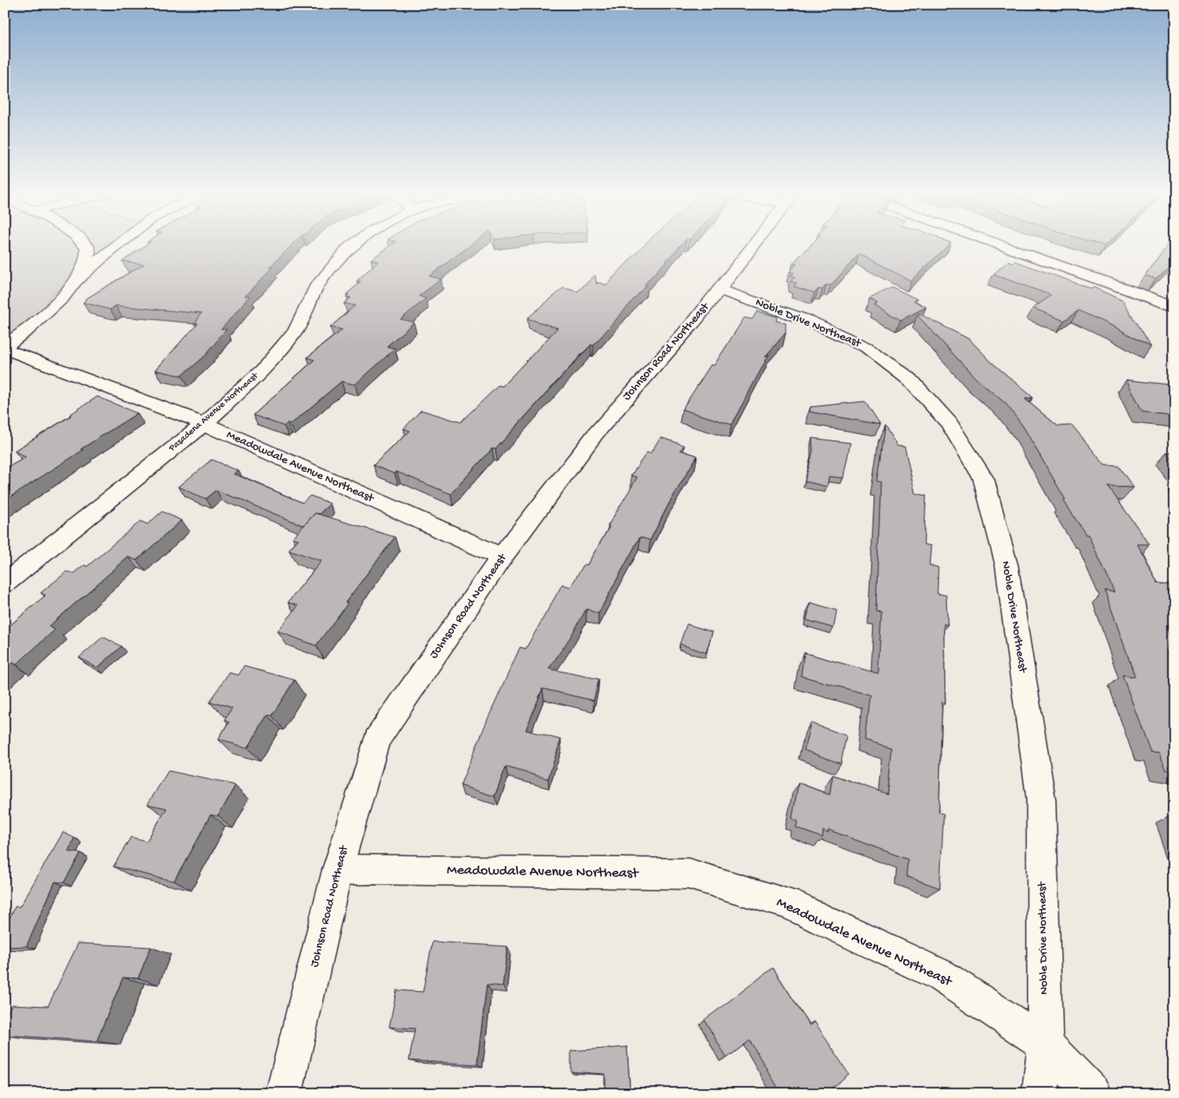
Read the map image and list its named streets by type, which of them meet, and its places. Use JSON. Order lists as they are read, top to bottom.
{
  "streets": {
    "street": [
      "Noble Drive Northeast",
      "Johnson Road Northeast",
      "Pasadena Avenue Northeast",
      "Meadowdale Avenue Northeast"
    ]
  },
  "crossings": [
    ["Noble Drive Northeast", "Johnson Road Northeast"],
    ["Noble Drive Northeast", "Meadowdale Avenue Northeast"],
    ["Johnson Road Northeast", "Meadowdale Avenue Northeast"],
    ["Pasadena Avenue Northeast", "Meadowdale Avenue Northeast"]
  ]
}
